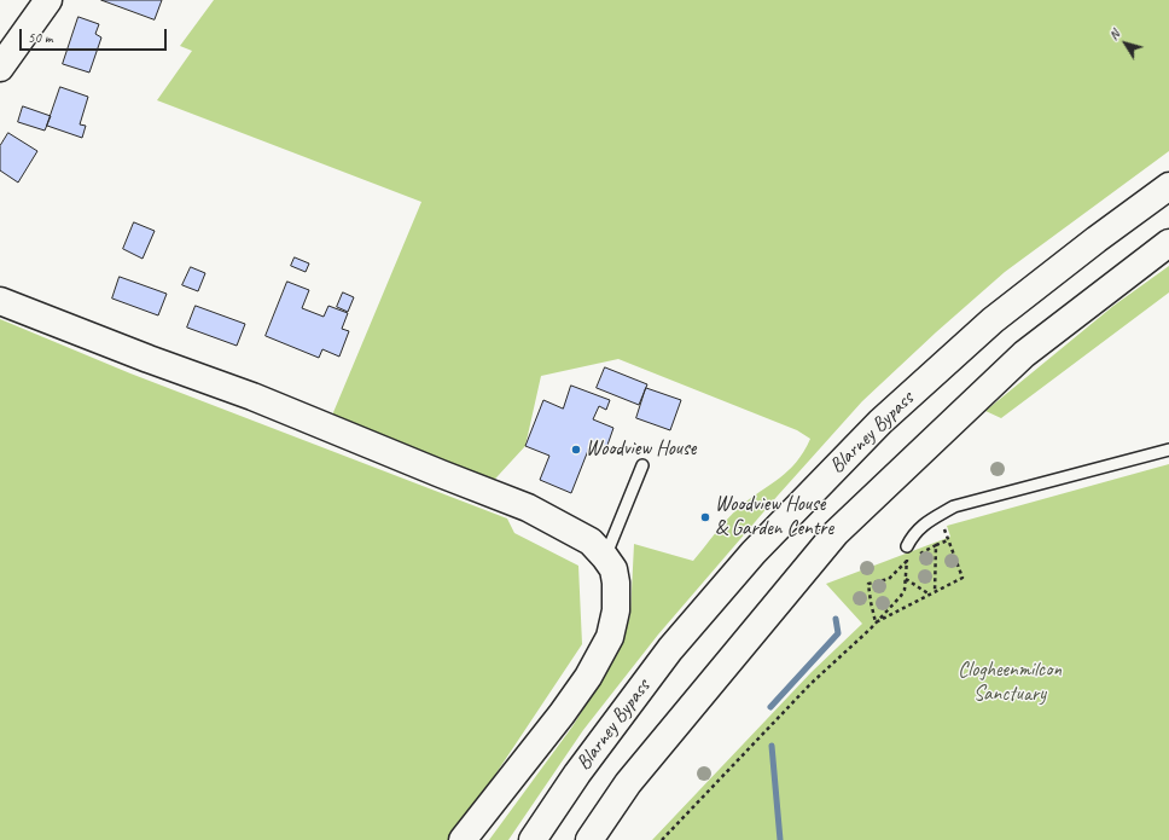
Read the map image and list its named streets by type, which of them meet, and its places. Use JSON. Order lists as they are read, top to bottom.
{
  "streets": {
    "main road": ["Blarney Bypass"]
  },
  "parks": ["Clogheenmilcon Sanctuary"],
  "places": ["Woodview House", "Woodview House & Garden Centre"],
  "scale_bar": "50 m",
  "north": "top left"
}
